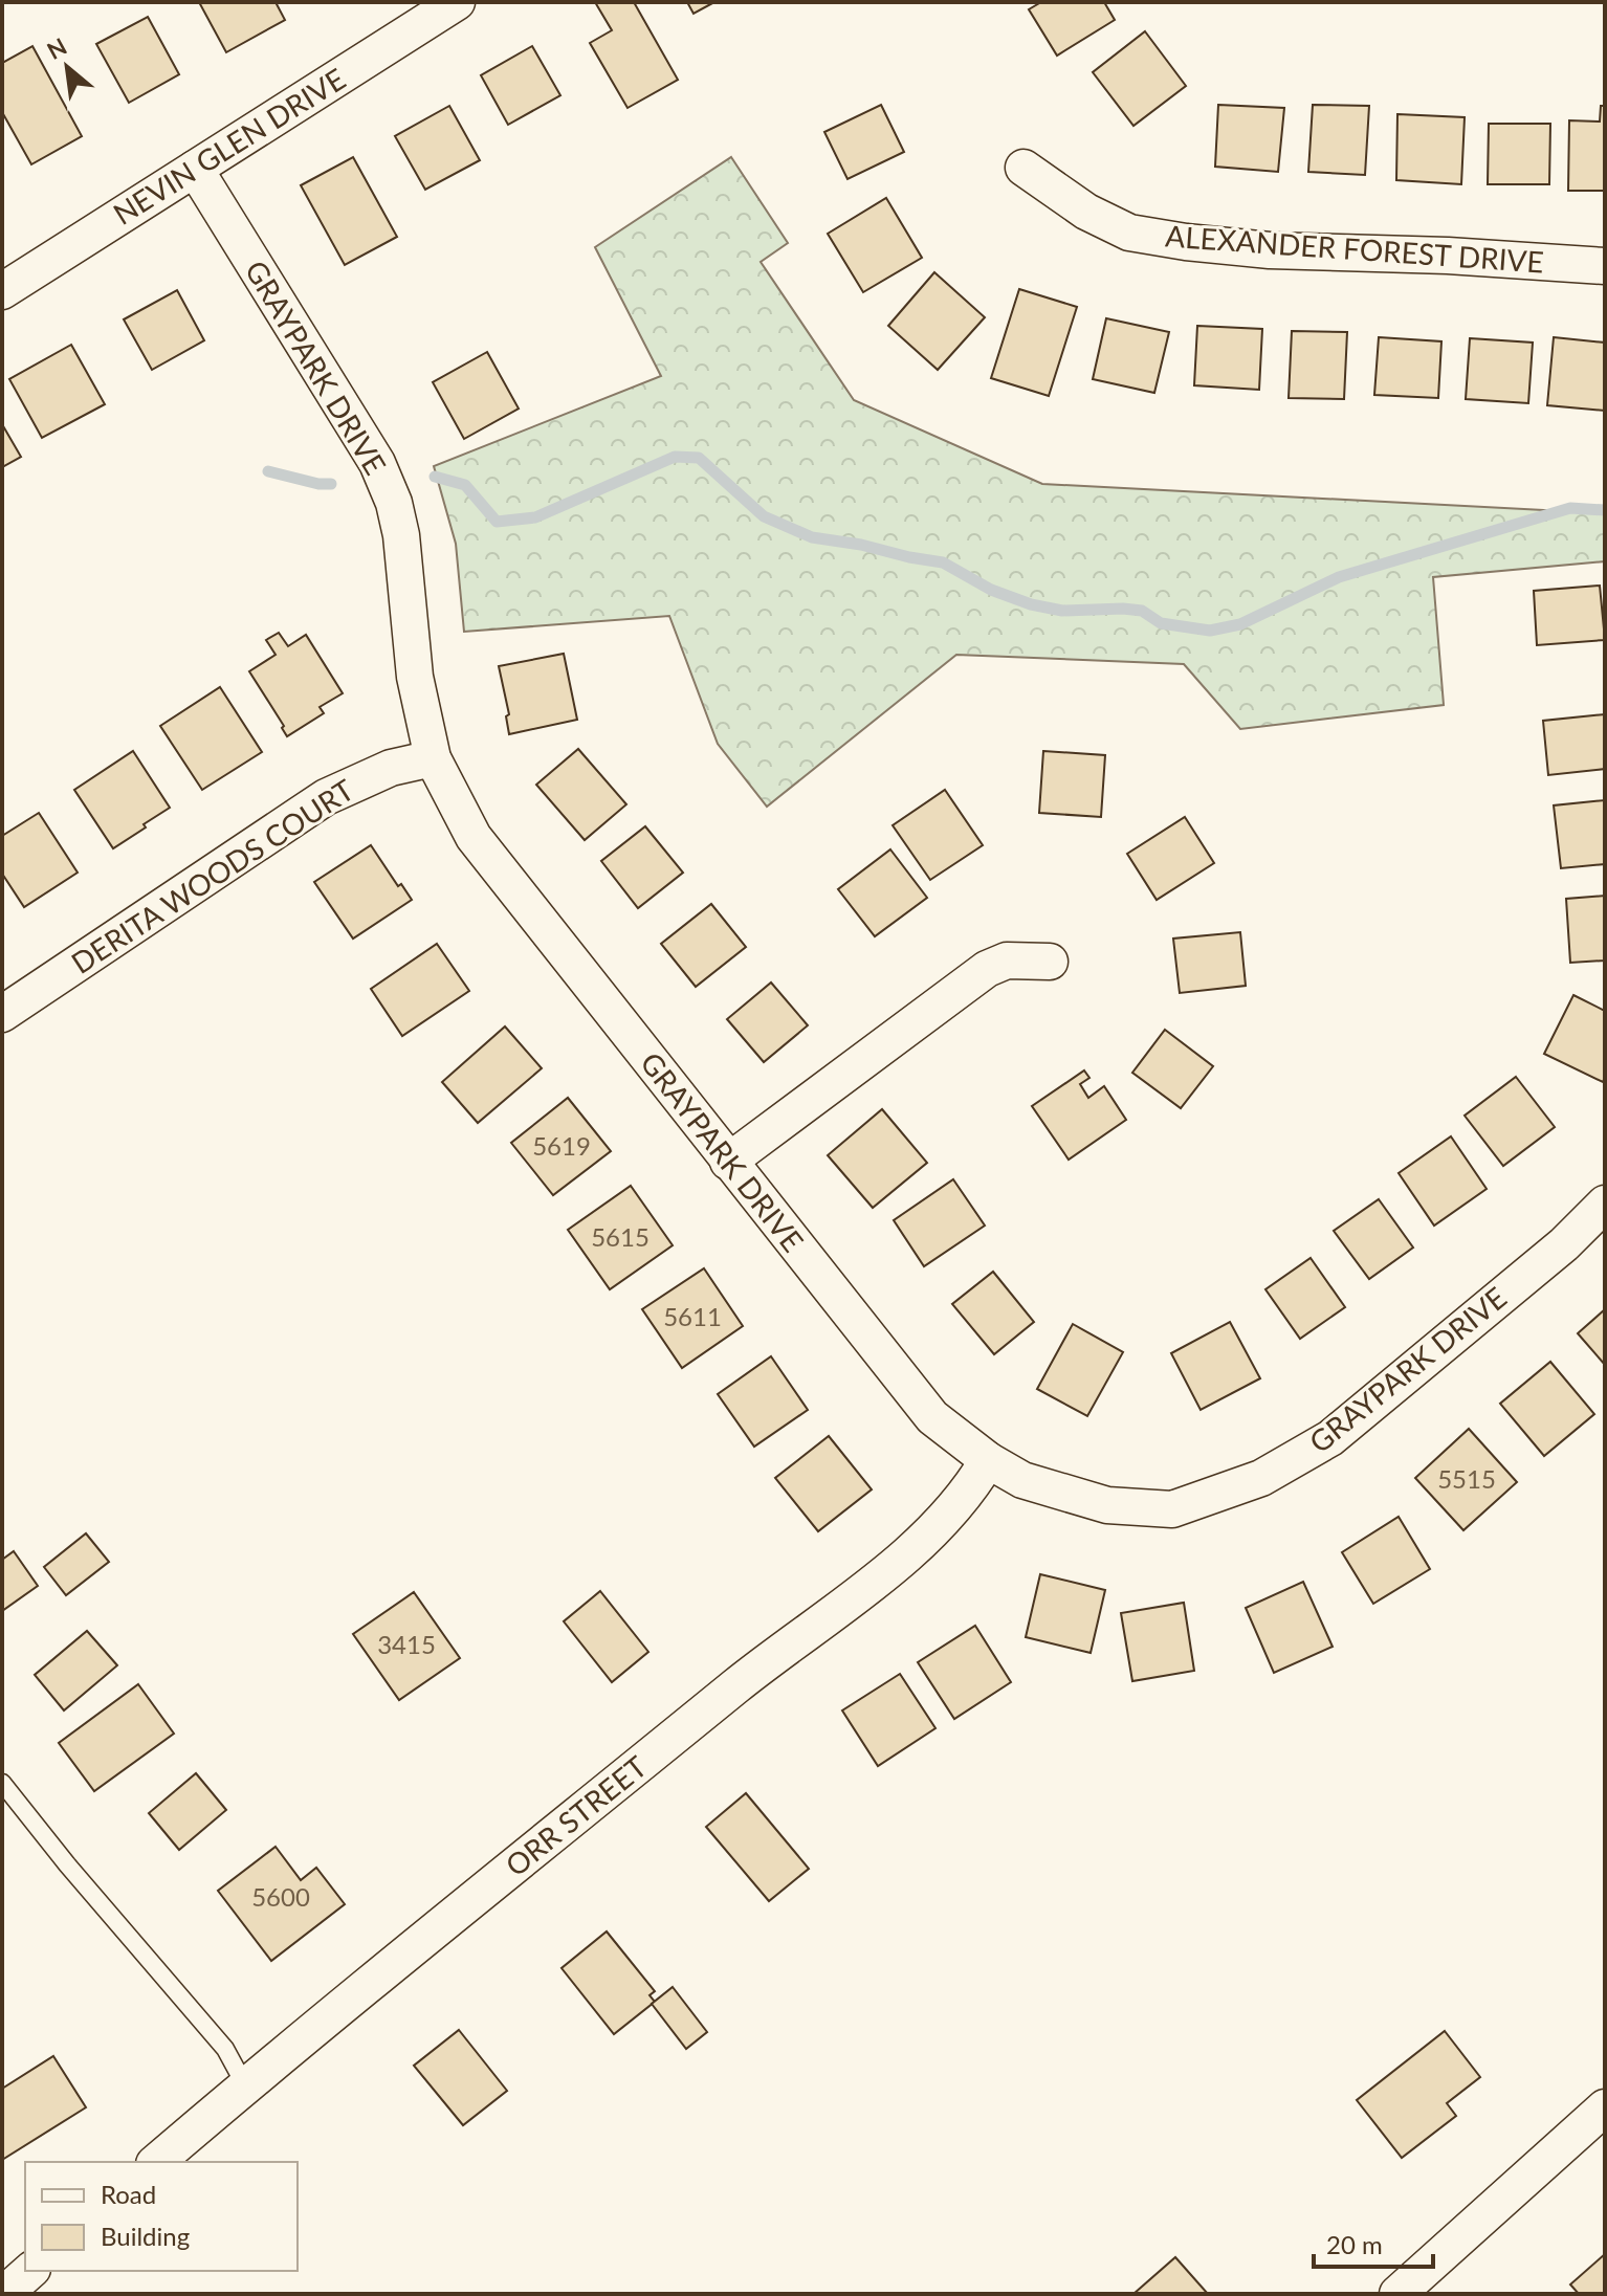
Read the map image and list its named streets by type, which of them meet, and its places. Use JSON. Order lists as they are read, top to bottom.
{
  "streets": {
    "street": [
      "NEVIN GLEN DRIVE",
      "ALEXANDER FOREST DRIVE",
      "GRAYPARK DRIVE",
      "DERITA WOODS COURT",
      "ORR STREET"
    ]
  },
  "crossings": [
    ["NEVIN GLEN DRIVE", "GRAYPARK DRIVE"],
    ["GRAYPARK DRIVE", "DERITA WOODS COURT"],
    ["GRAYPARK DRIVE", "ORR STREET"]
  ],
  "house_numbers": [
    "5619",
    "5615",
    "5611",
    "5515",
    "3415",
    "5600"
  ],
  "legend": ["Road", "Building"],
  "scale_bar": "20 m",
  "north": "top left"
}
